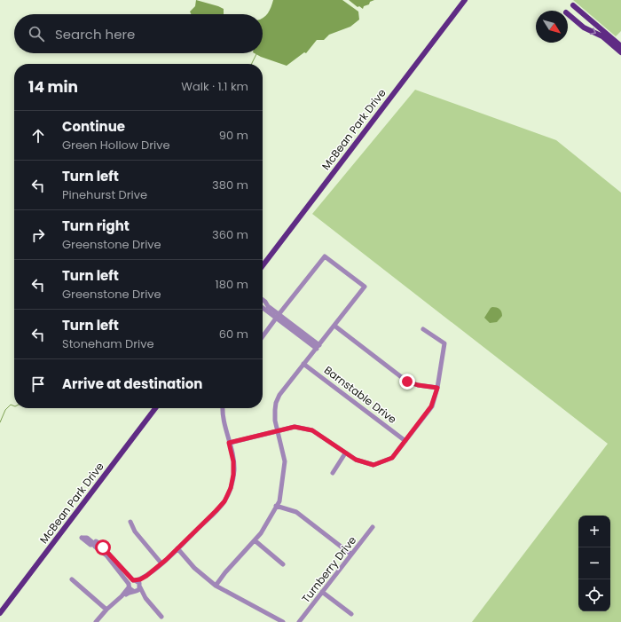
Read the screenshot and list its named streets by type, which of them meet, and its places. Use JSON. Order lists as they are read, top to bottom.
{
  "streets": {
    "main road": ["McBean Park Drive"],
    "street": ["Barnstable Drive", "Turnberry Drive"]
  },
  "north": "bottom right",
  "page": {
    "search": "Search here",
    "heading": ["14 min", "Walk · 1.1 km"],
    "list": [
      ["Continue", "Green Hollow Drive", "90 m"],
      ["Turn left", "Pinehurst Drive", "380 m"],
      ["Turn right", "Greenstone Drive", "360 m"],
      ["Turn left", "Greenstone Drive", "180 m"],
      ["Turn left", "Stoneham Drive", "60 m"],
      "Arrive at destination"
    ],
    "map_buttons": ["+", "−"]
  }
}
